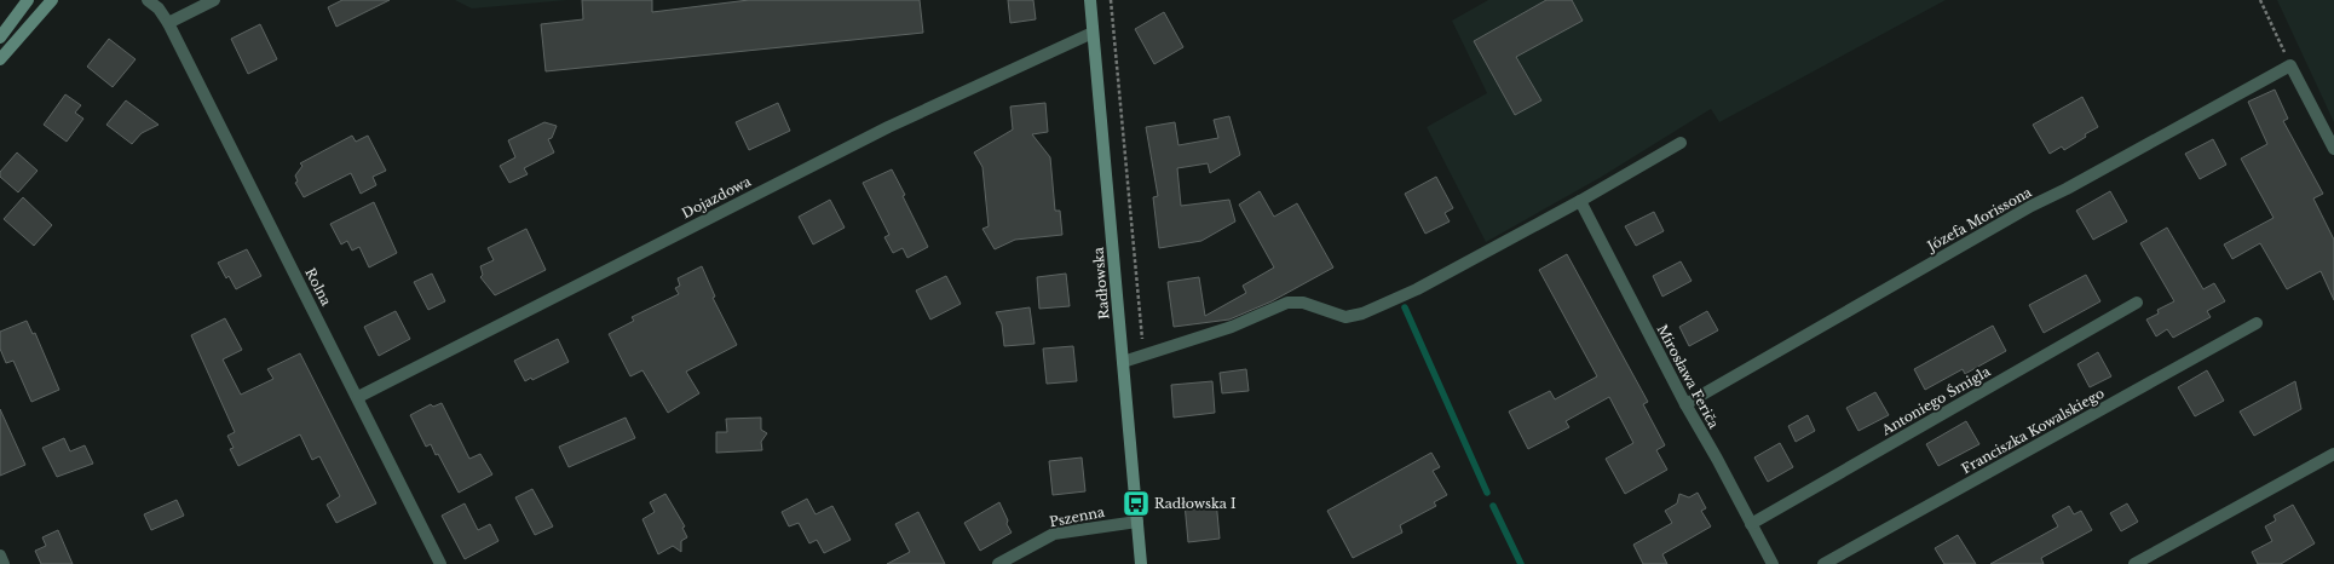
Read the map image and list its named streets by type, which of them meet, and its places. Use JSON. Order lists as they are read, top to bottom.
{
  "streets": {
    "street": [
      "Dojazdowa",
      "Józefa Morissona",
      "Radłowska",
      "Rolna",
      "Mirosława Feriča",
      "Antoniego Śmigla",
      "Franciszka Kowalskiego",
      "Pszenna"
    ]
  },
  "crossings": [
    ["Dojazdowa", "Radłowska"],
    ["Dojazdowa", "Rolna"],
    ["Józefa Morissona", "Mirosława Feriča"],
    ["Radłowska", "Pszenna"],
    ["Mirosława Feriča", "Antoniego Śmigla"]
  ],
  "places": {
    "bus stop": ["Radłowska I"]
  }
}
